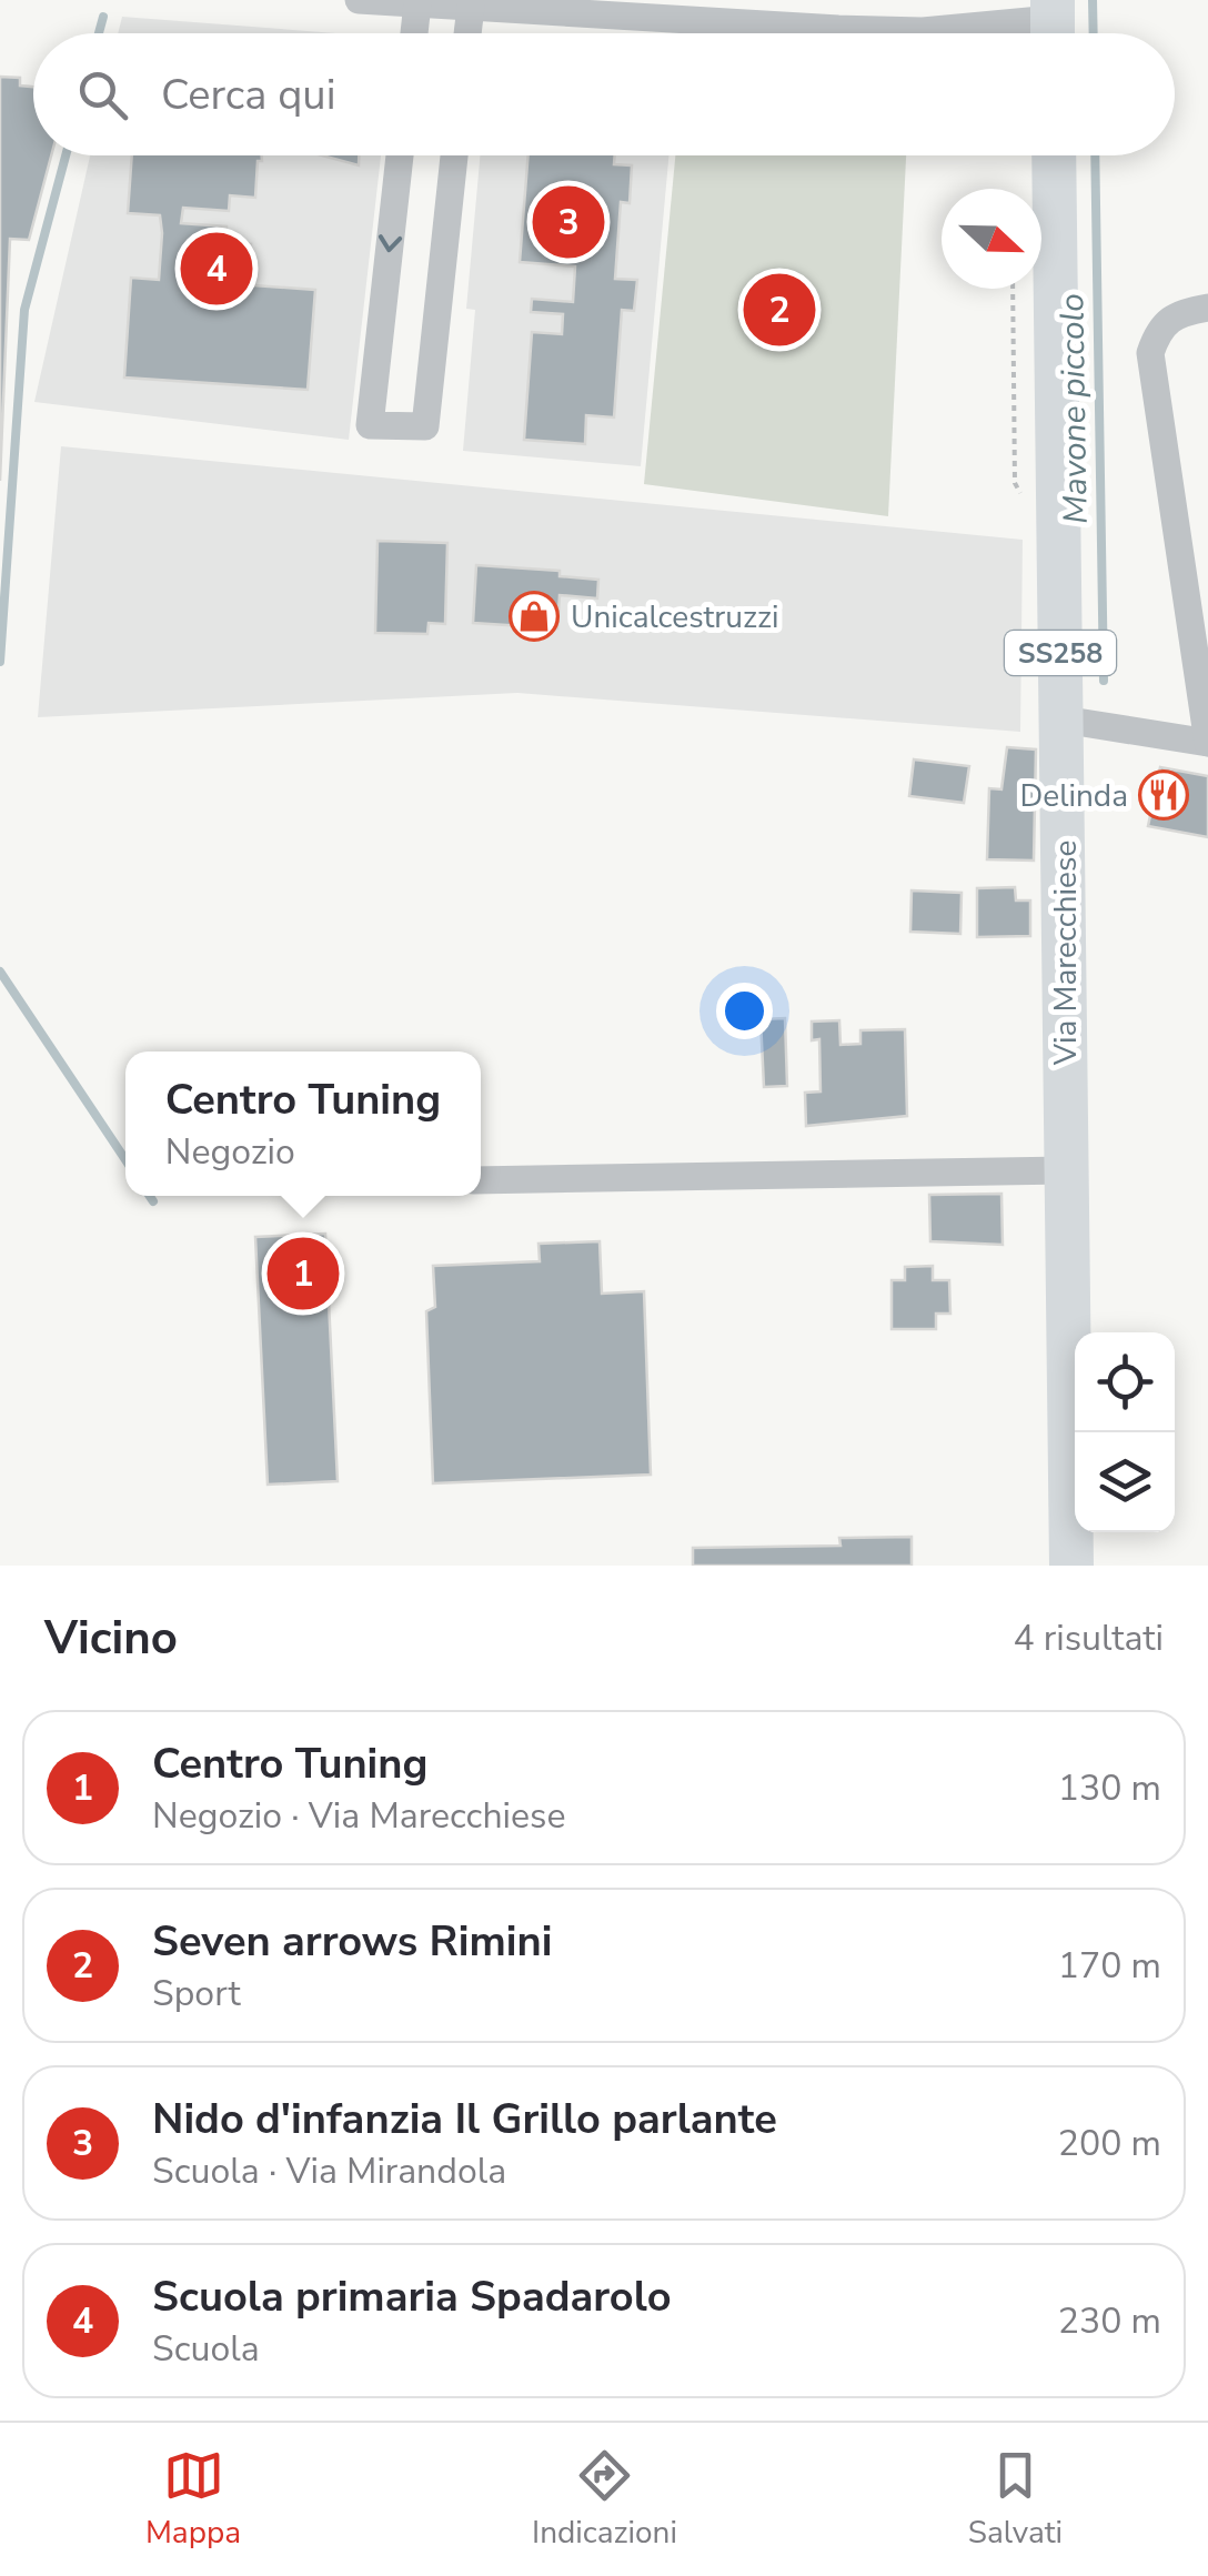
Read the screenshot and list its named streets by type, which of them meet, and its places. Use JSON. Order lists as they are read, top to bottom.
{
  "streets": {
    "main road": ["SS258", "Via Marecchiese"]
  },
  "water": ["Mavone piccolo"],
  "places": {
    "shop": ["Unicalcestruzzi"],
    "restaurant": ["Delinda"]
  },
  "north": "right",
  "page": {
    "search": "Cerca qui",
    "pins": [
      "3",
      "4",
      "2",
      "1"
    ],
    "popup": ["Centro Tuning", "Negozio"],
    "heading": ["Vicino", "4 risultati"],
    "list": [
      {
        "mark": "1",
        "name": "Centro Tuning",
        "note": "Negozio · Via Marecchiese",
        "value": "130 m"
      },
      {
        "mark": "2",
        "name": "Seven arrows Rimini",
        "note": "Sport",
        "value": "170 m"
      },
      {
        "mark": "3",
        "name": "Nido d'infanzia Il Grillo parlante",
        "note": "Scuola · Via Mirandola",
        "value": "200 m"
      },
      {
        "mark": "4",
        "name": "Scuola primaria Spadarolo",
        "note": "Scuola",
        "value": "230 m"
      }
    ],
    "nav": ["Mappa", "Indicazioni", "Salvati"]
  }
}
